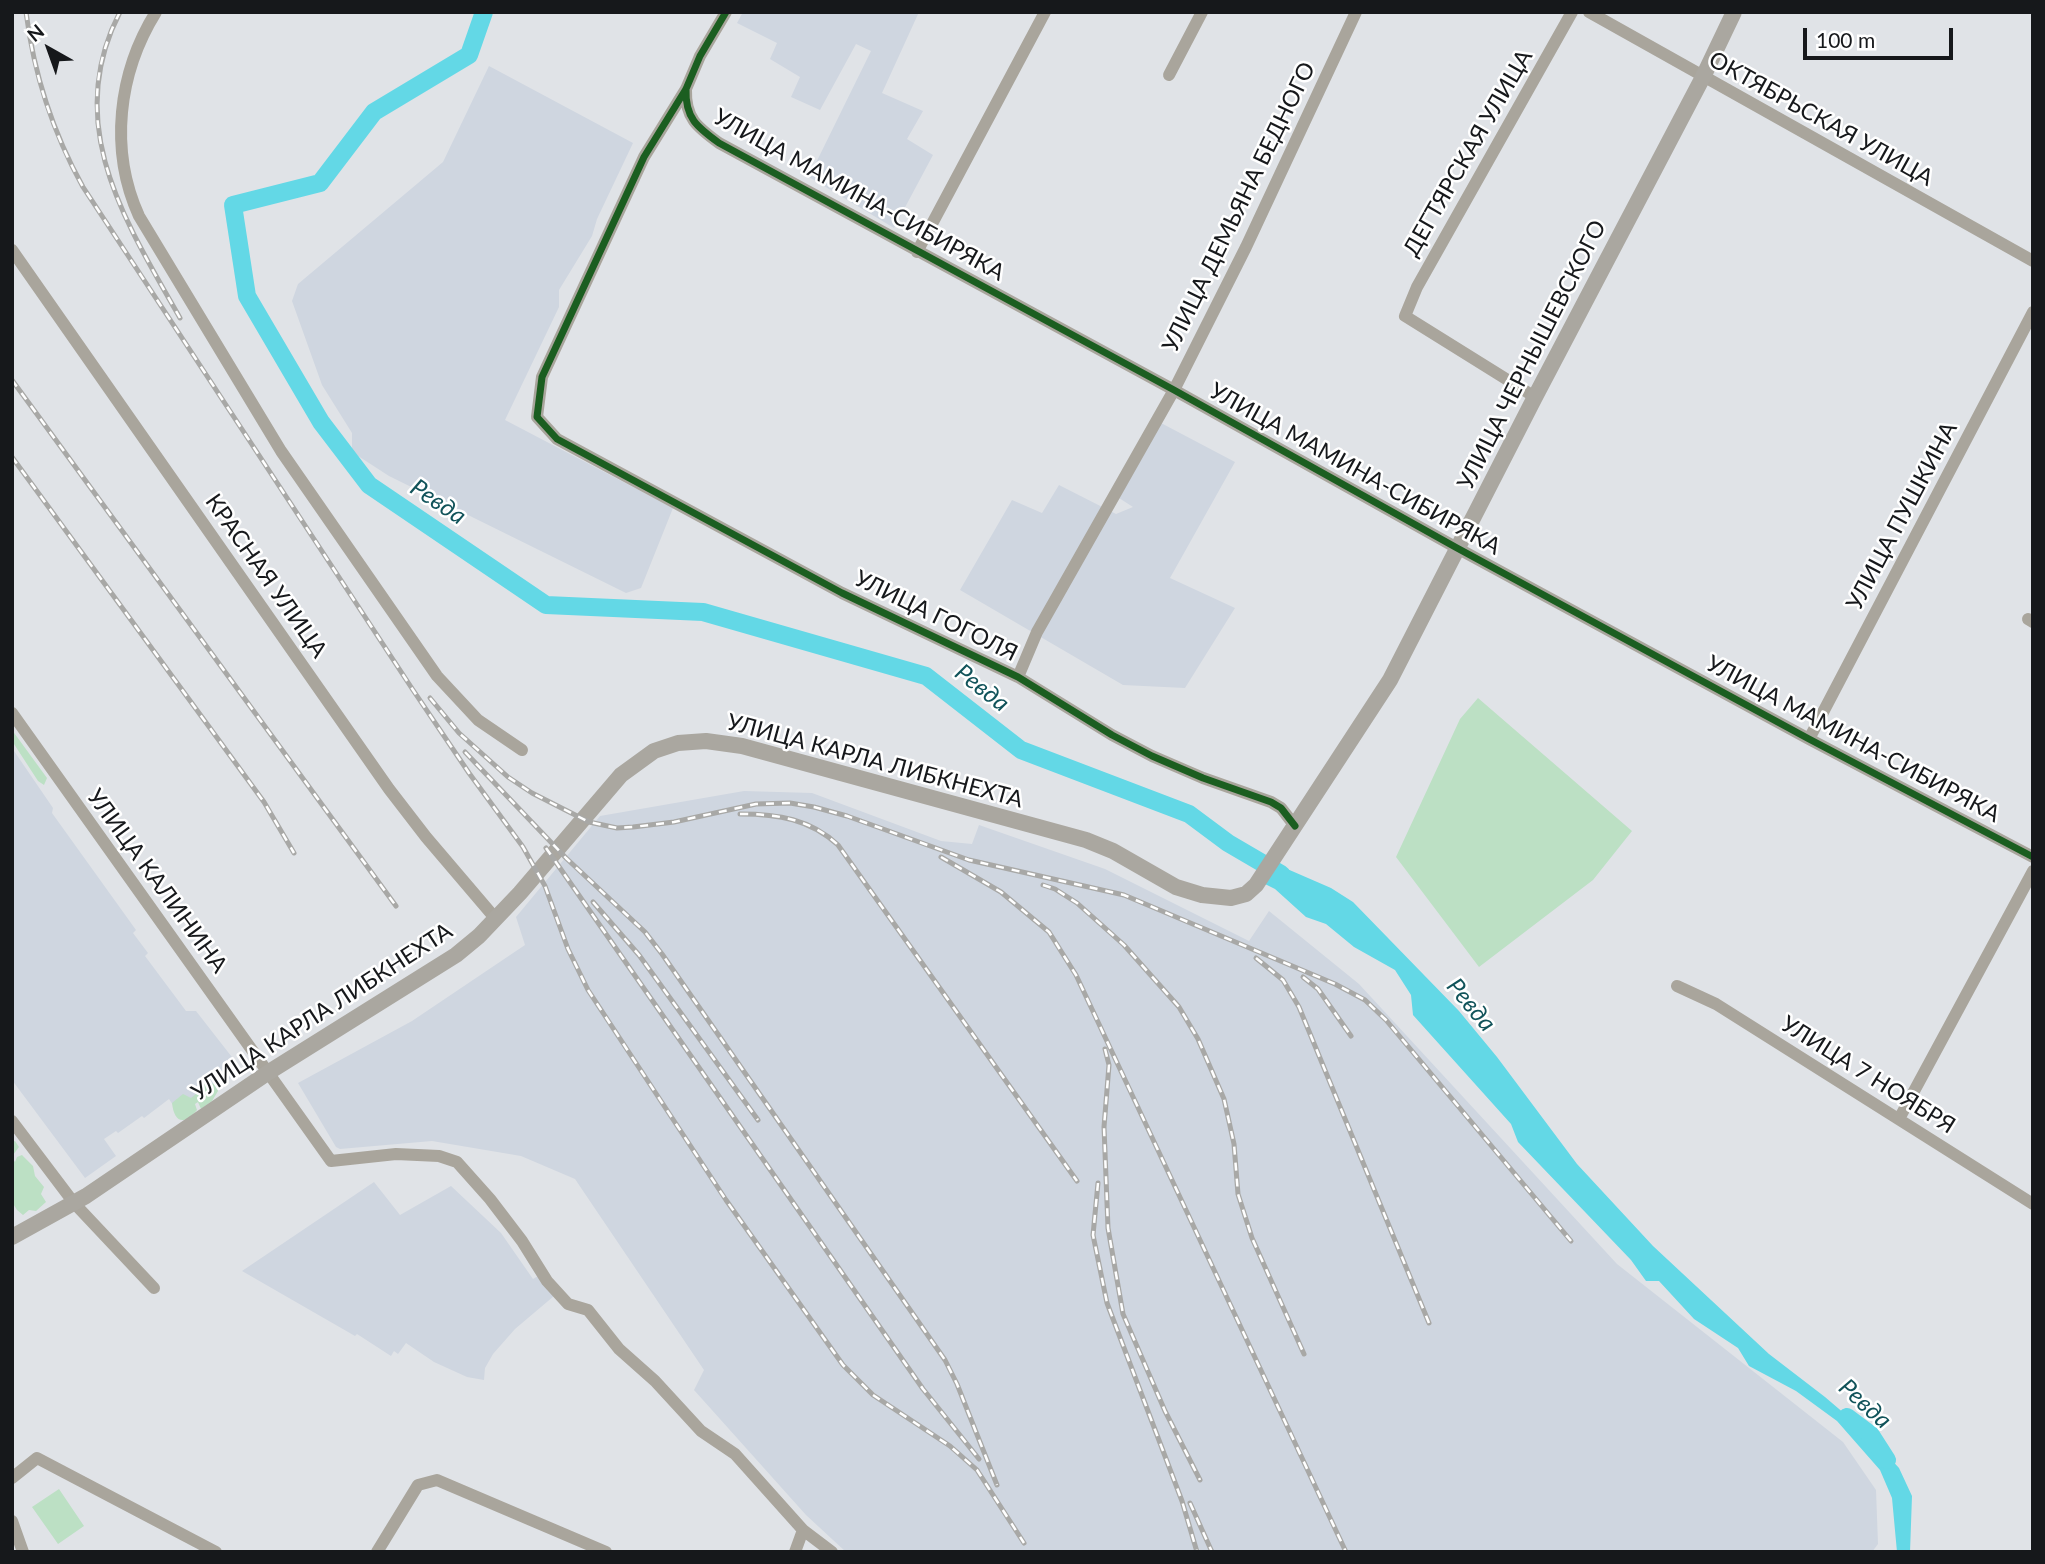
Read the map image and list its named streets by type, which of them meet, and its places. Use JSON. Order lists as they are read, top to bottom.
{
  "streets": {
    "main road": ["УЛИЦА ЧЕРНЫШЕВСКОГО", "УЛИЦА КАРЛА ЛИБКНЕХТА"],
    "street": [
      "ОКТЯБРЬСКАЯ УЛИЦА",
      "ДЕГТЯРСКАЯ УЛИЦА",
      "УЛИЦА МАМИНА-СИБИРЯКА",
      "УЛИЦА ДЕМЬЯНА БЕДНОГО",
      "УЛИЦА ПУШКИНА",
      "КРАСНАЯ УЛИЦА",
      "УЛИЦА ГОГОЛЯ",
      "УЛИЦА КАЛИНИНА",
      "УЛИЦА 7 НОЯБРЯ"
    ]
  },
  "crossings": [
    ["ОКТЯБРЬСКАЯ УЛИЦА", "УЛИЦА ЧЕРНЫШЕВСКОГО"],
    ["ДЕГТЯРСКАЯ УЛИЦА", "УЛИЦА ЧЕРНЫШЕВСКОГО"],
    ["УЛИЦА МАМИНА-СИБИРЯКА", "УЛИЦА ДЕМЬЯНА БЕДНОГО"],
    ["УЛИЦА МАМИНА-СИБИРЯКА", "УЛИЦА ЧЕРНЫШЕВСКОГО"],
    ["УЛИЦА МАМИНА-СИБИРЯКА", "УЛИЦА ПУШКИНА"],
    ["УЛИЦА МАМИНА-СИБИРЯКА", "УЛИЦА ГОГОЛЯ"],
    ["УЛИЦА ДЕМЬЯНА БЕДНОГО", "УЛИЦА ГОГОЛЯ"],
    ["УЛИЦА ЧЕРНЫШЕВСКОГО", "УЛИЦА ГОГОЛЯ"],
    ["УЛИЦА ЧЕРНЫШЕВСКОГО", "УЛИЦА КАРЛА ЛИБКНЕХТА"],
    ["КРАСНАЯ УЛИЦА", "УЛИЦА КАРЛА ЛИБКНЕХТА"],
    ["УЛИЦА КАРЛА ЛИБКНЕХТА", "УЛИЦА КАЛИНИНА"]
  ],
  "water": ["Ревда"],
  "scale_bar": "100 m",
  "north": "top left"
}
